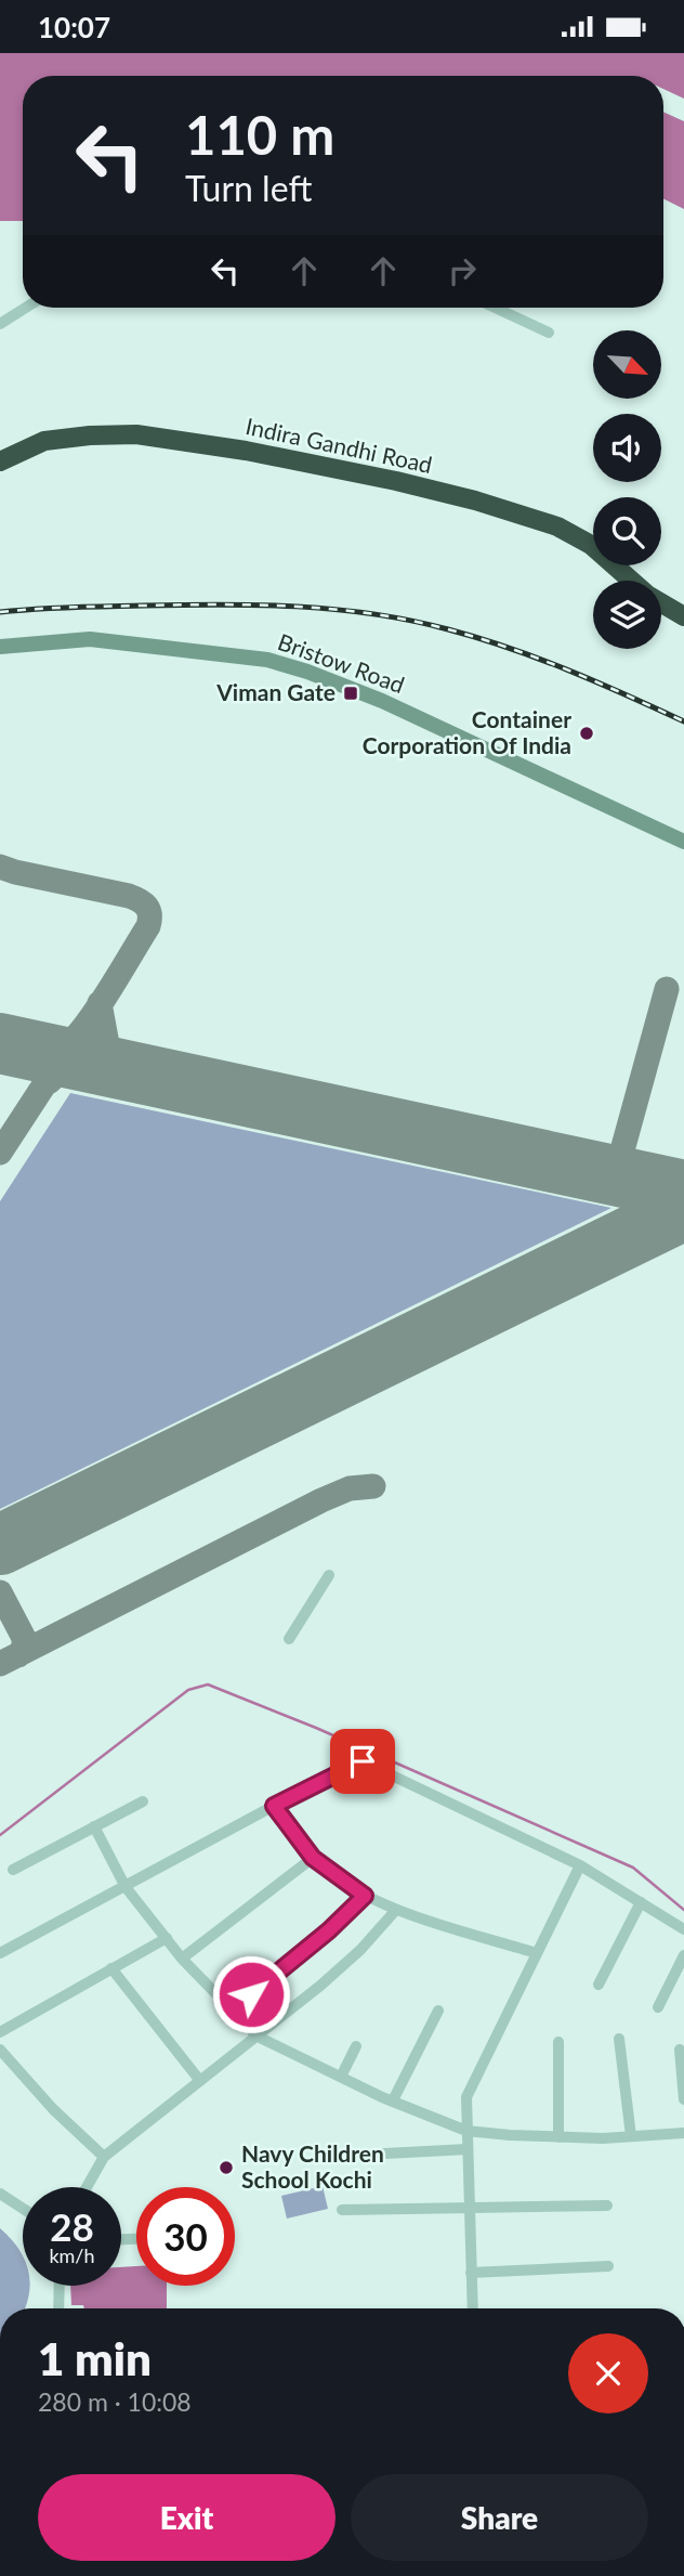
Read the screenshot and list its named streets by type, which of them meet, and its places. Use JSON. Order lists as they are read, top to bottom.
{
  "streets": {
    "highway": ["Indira Gandhi Road"],
    "street": ["Bristow Road"]
  },
  "places": {
    "transit": ["Viman Gate"],
    "other": ["Container Corporation Of India", "Navy Children School Kochi"]
  },
  "north": "bottom right",
  "page": {
    "status": "10:07",
    "turn": ["110 m", "Turn left"],
    "speed": "28 km/h",
    "limit": "30",
    "heading": ["1 min", "280 m · 10:08"],
    "buttons": ["Exit", "Share"]
  }
}
